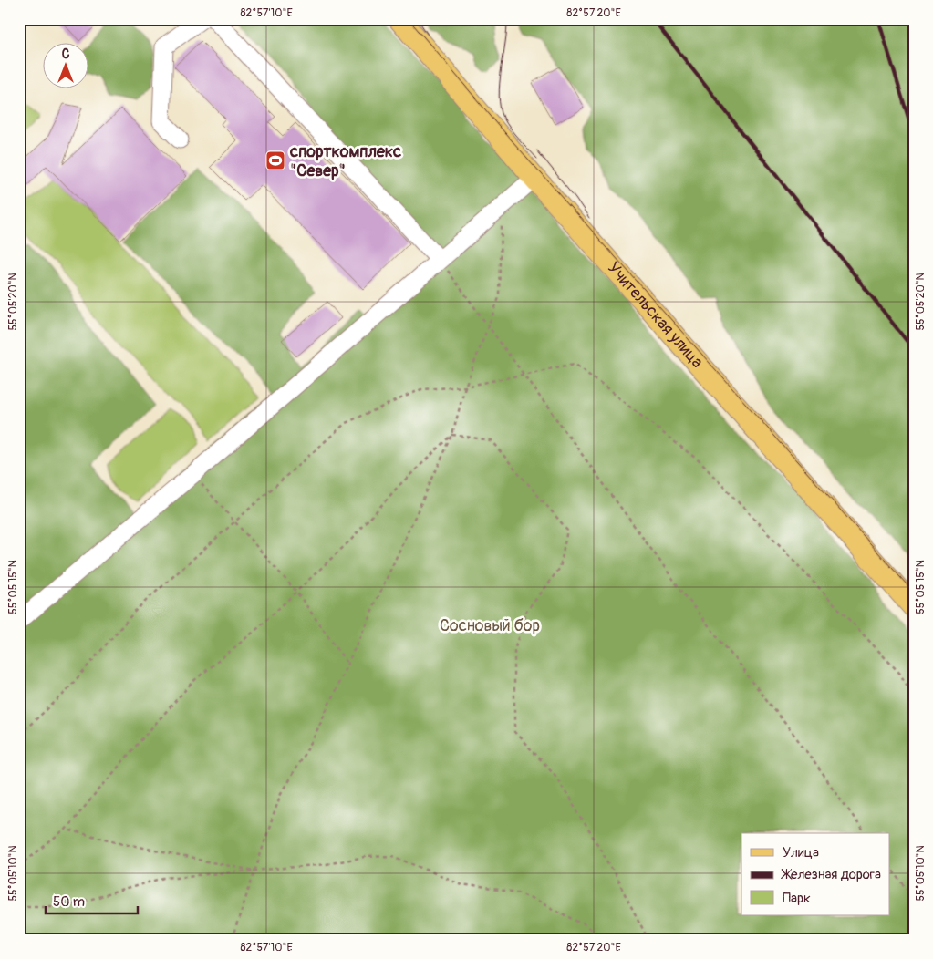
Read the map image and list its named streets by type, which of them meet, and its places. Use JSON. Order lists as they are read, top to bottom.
{
  "streets": {
    "main road": ["Учительская улица"]
  },
  "parks": ["Сосновый бор"],
  "places": {
    "sports": ["спорткомплекс \"Север\""]
  },
  "legend": ["Улица", "Железная дорога", "Парк"],
  "scale_bar": "50 m",
  "north": "top",
  "coordinates": [
    "82°57'10\"E",
    "82°57'20\"E",
    "55°05'20\"N",
    "55°05'15\"N",
    "55°05'10\"N"
  ]
}
